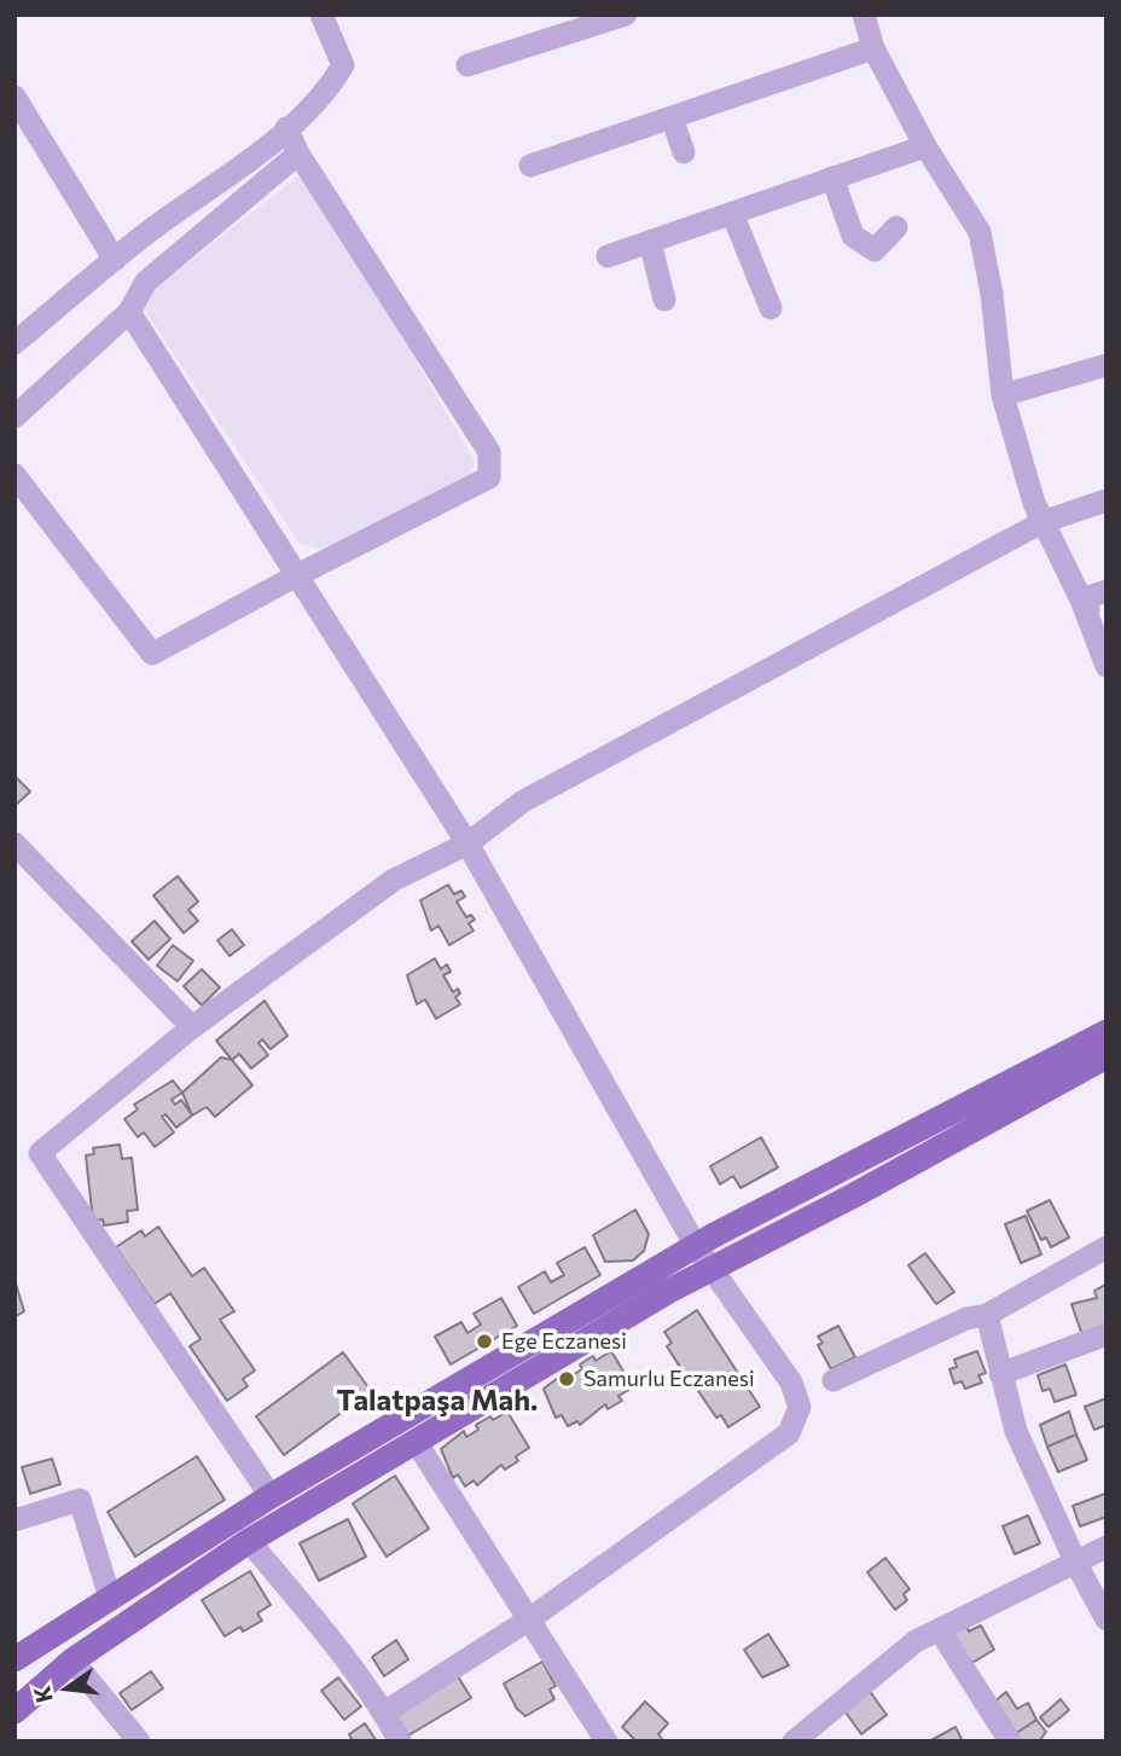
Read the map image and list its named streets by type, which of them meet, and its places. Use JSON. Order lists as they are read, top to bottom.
{
  "districts": ["Talatpaşa Mah."],
  "places": ["Ege Eczanesi", "Samurlu Eczanesi"],
  "north": "left"
}
